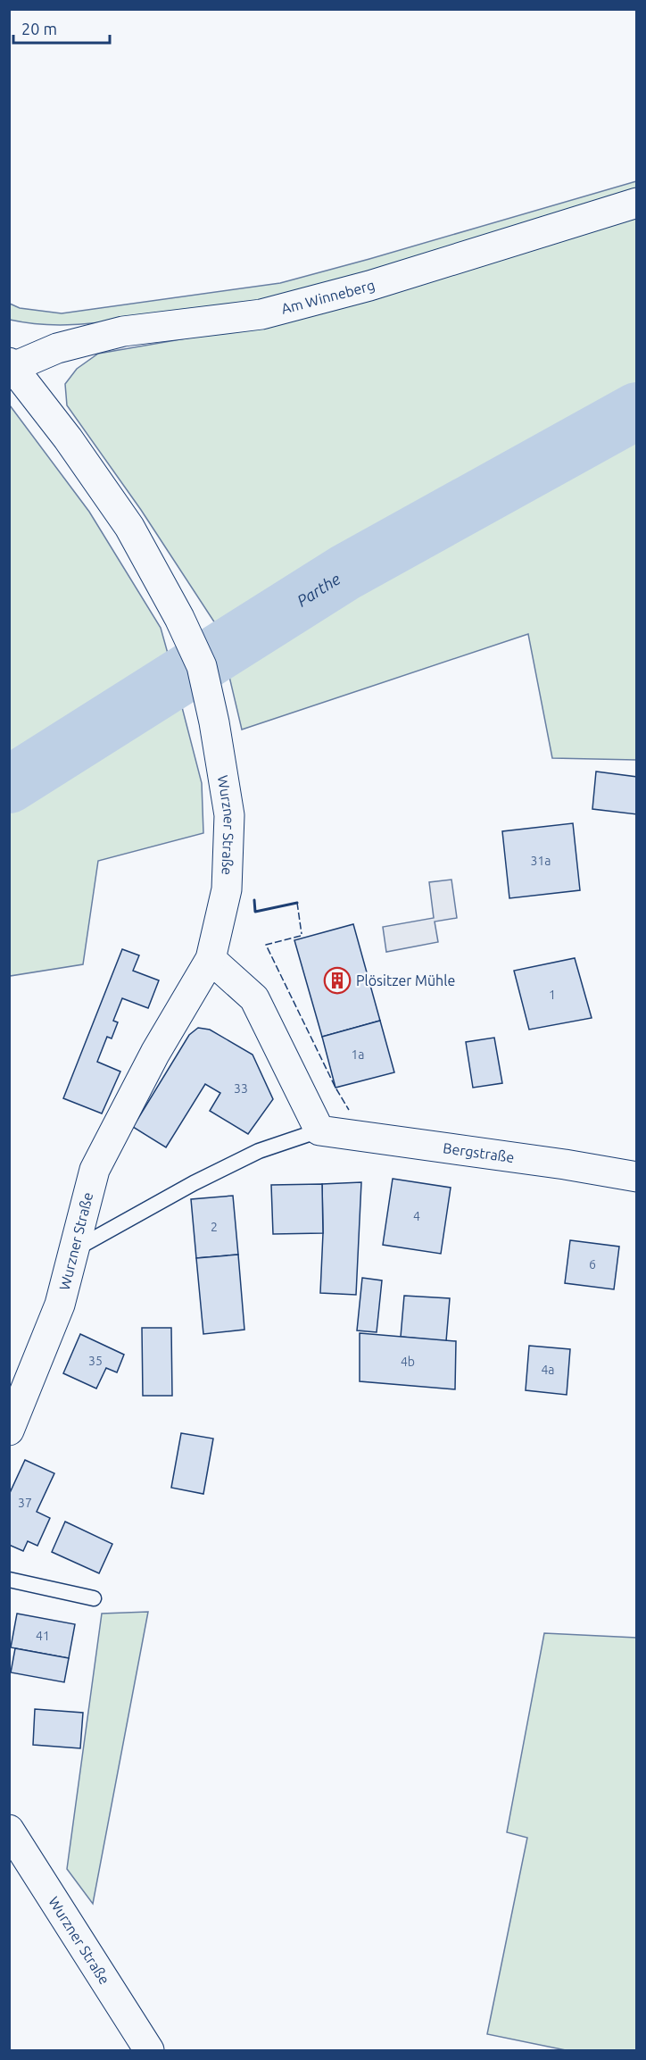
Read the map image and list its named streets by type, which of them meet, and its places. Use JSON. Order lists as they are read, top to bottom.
{
  "streets": {
    "street": ["Am Winneberg", "Wurzner Straße", "Bergstraße"]
  },
  "crossings": [
    ["Am Winneberg", "Wurzner Straße"],
    ["Wurzner Straße", "Bergstraße"]
  ],
  "water": ["Parthe"],
  "places": {
    "building": ["Plösitzer Mühle"]
  },
  "house_numbers": [
    "31a",
    "1",
    "1a",
    "33",
    "4",
    "2",
    "6",
    "35",
    "4b",
    "4a",
    "37",
    "41"
  ],
  "scale_bar": "20 m"
}
